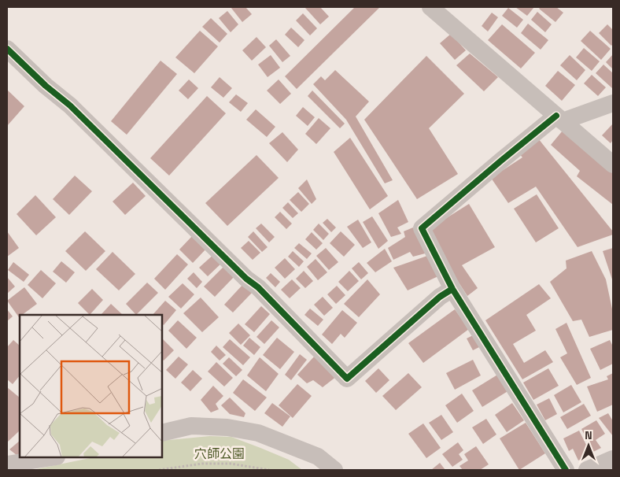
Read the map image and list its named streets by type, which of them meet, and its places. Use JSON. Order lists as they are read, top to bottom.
{
  "parks": ["穴師公園"],
  "north": "top"
}
